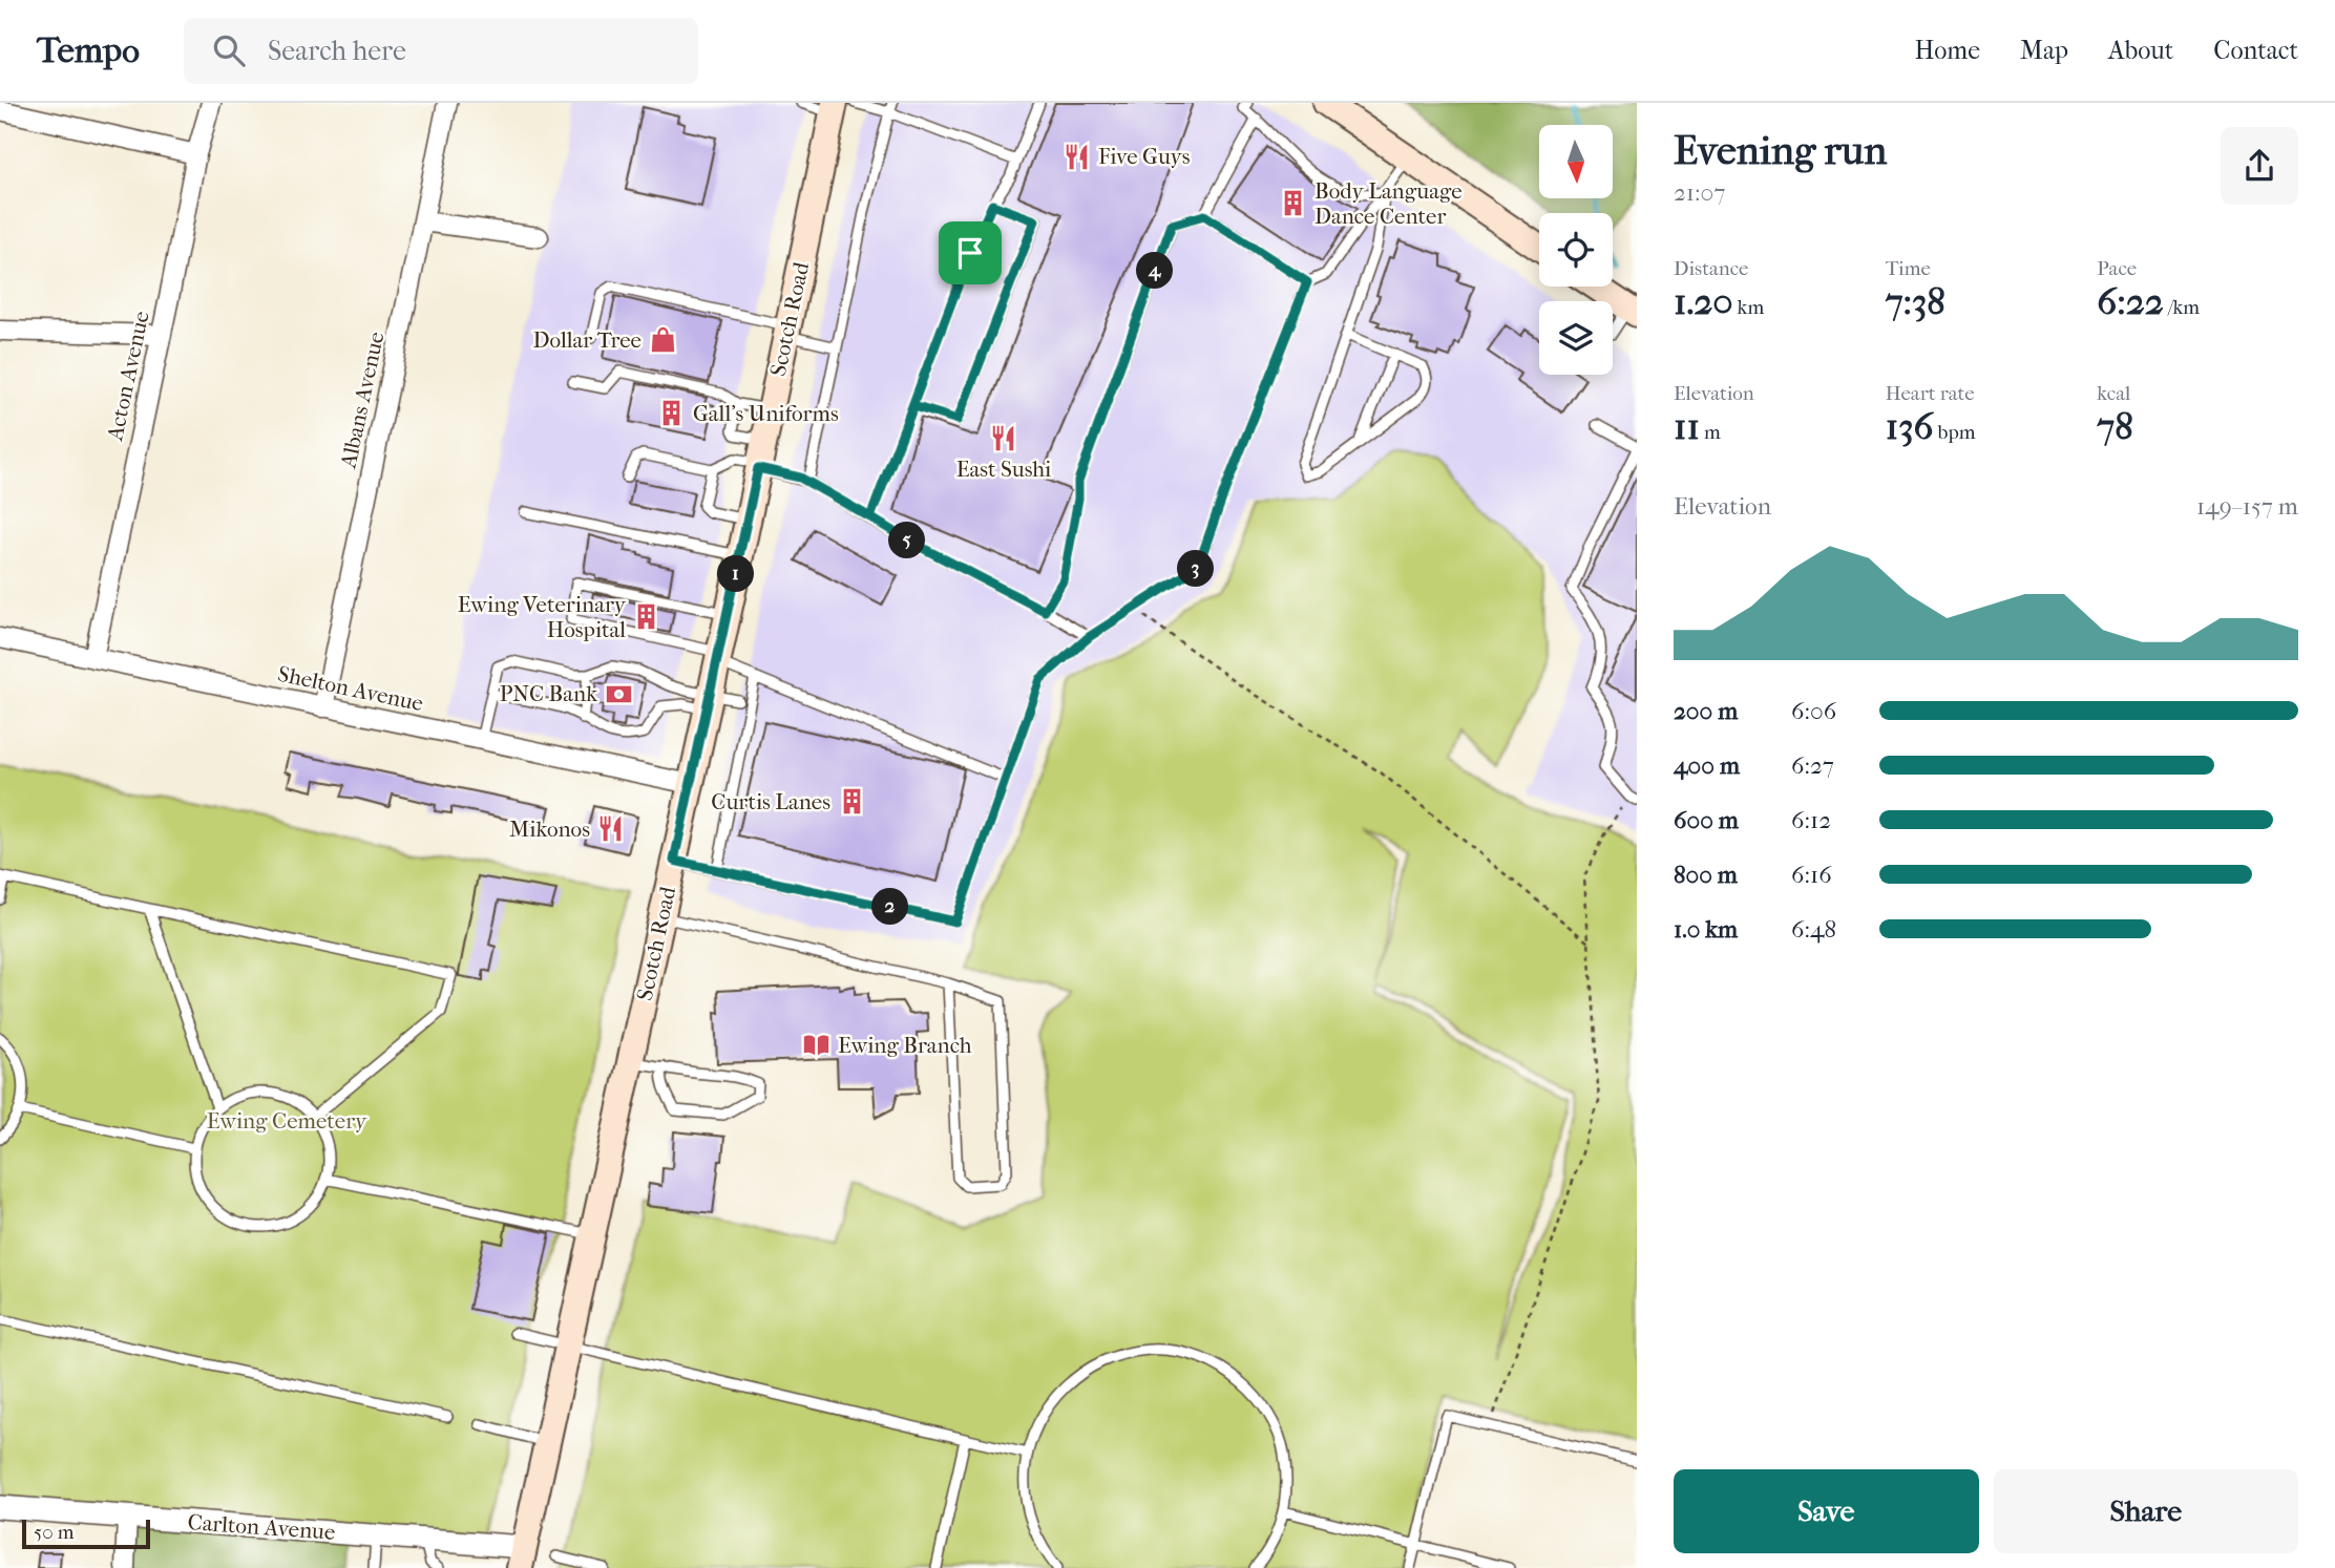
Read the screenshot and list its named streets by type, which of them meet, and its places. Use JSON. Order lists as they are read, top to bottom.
{
  "streets": {
    "main road": ["Scotch Road"],
    "street": [
      "Acton Avenue",
      "Albans Avenue",
      "Shelton Avenue",
      "Carlton Avenue"
    ]
  },
  "crossings": [
    ["Scotch Road", "Shelton Avenue"],
    ["Scotch Road", "Carlton Avenue"],
    ["Acton Avenue", "Shelton Avenue"],
    ["Albans Avenue", "Shelton Avenue"]
  ],
  "parks": ["Ewing Cemetery"],
  "places": {
    "restaurant": ["Five Guys", "East Sushi", "Mikonos"],
    "building": [
      "Body Language Dance Center",
      "Gall's Uniforms",
      "Ewing Veterinary Hospital",
      "Curtis Lanes"
    ],
    "shop": ["Dollar Tree"],
    "bank": ["PNC Bank"],
    "library": ["Ewing Branch"]
  },
  "scale_bar": "50 m",
  "north": "bottom",
  "page": {
    "header": "Tempo",
    "search": "Search here",
    "nav": [
      "Home",
      "Map",
      "About",
      "Contact"
    ],
    "heading": ["Evening run", "21:07"],
    "stats": [
      ["Distance", "1.20 km"],
      ["Time", "7:38"],
      ["Pace", "6:22 /km"],
      ["Elevation", "11 m"],
      ["Heart rate", "136 bpm"],
      ["kcal", "78"]
    ],
    "pins": [
      "4",
      "5",
      "3",
      "1",
      "2"
    ],
    "chart": ["Elevation", "149–157 m"],
    "list": [
      {
        "name": "200 m",
        "note": "6:06"
      },
      {
        "name": "400 m",
        "note": "6:27"
      },
      {
        "name": "600 m",
        "note": "6:12"
      },
      {
        "name": "800 m",
        "note": "6:16"
      },
      {
        "name": "1.0 km",
        "note": "6:48"
      }
    ],
    "buttons": ["Save", "Share"],
    "scale": "50 m"
  }
}
